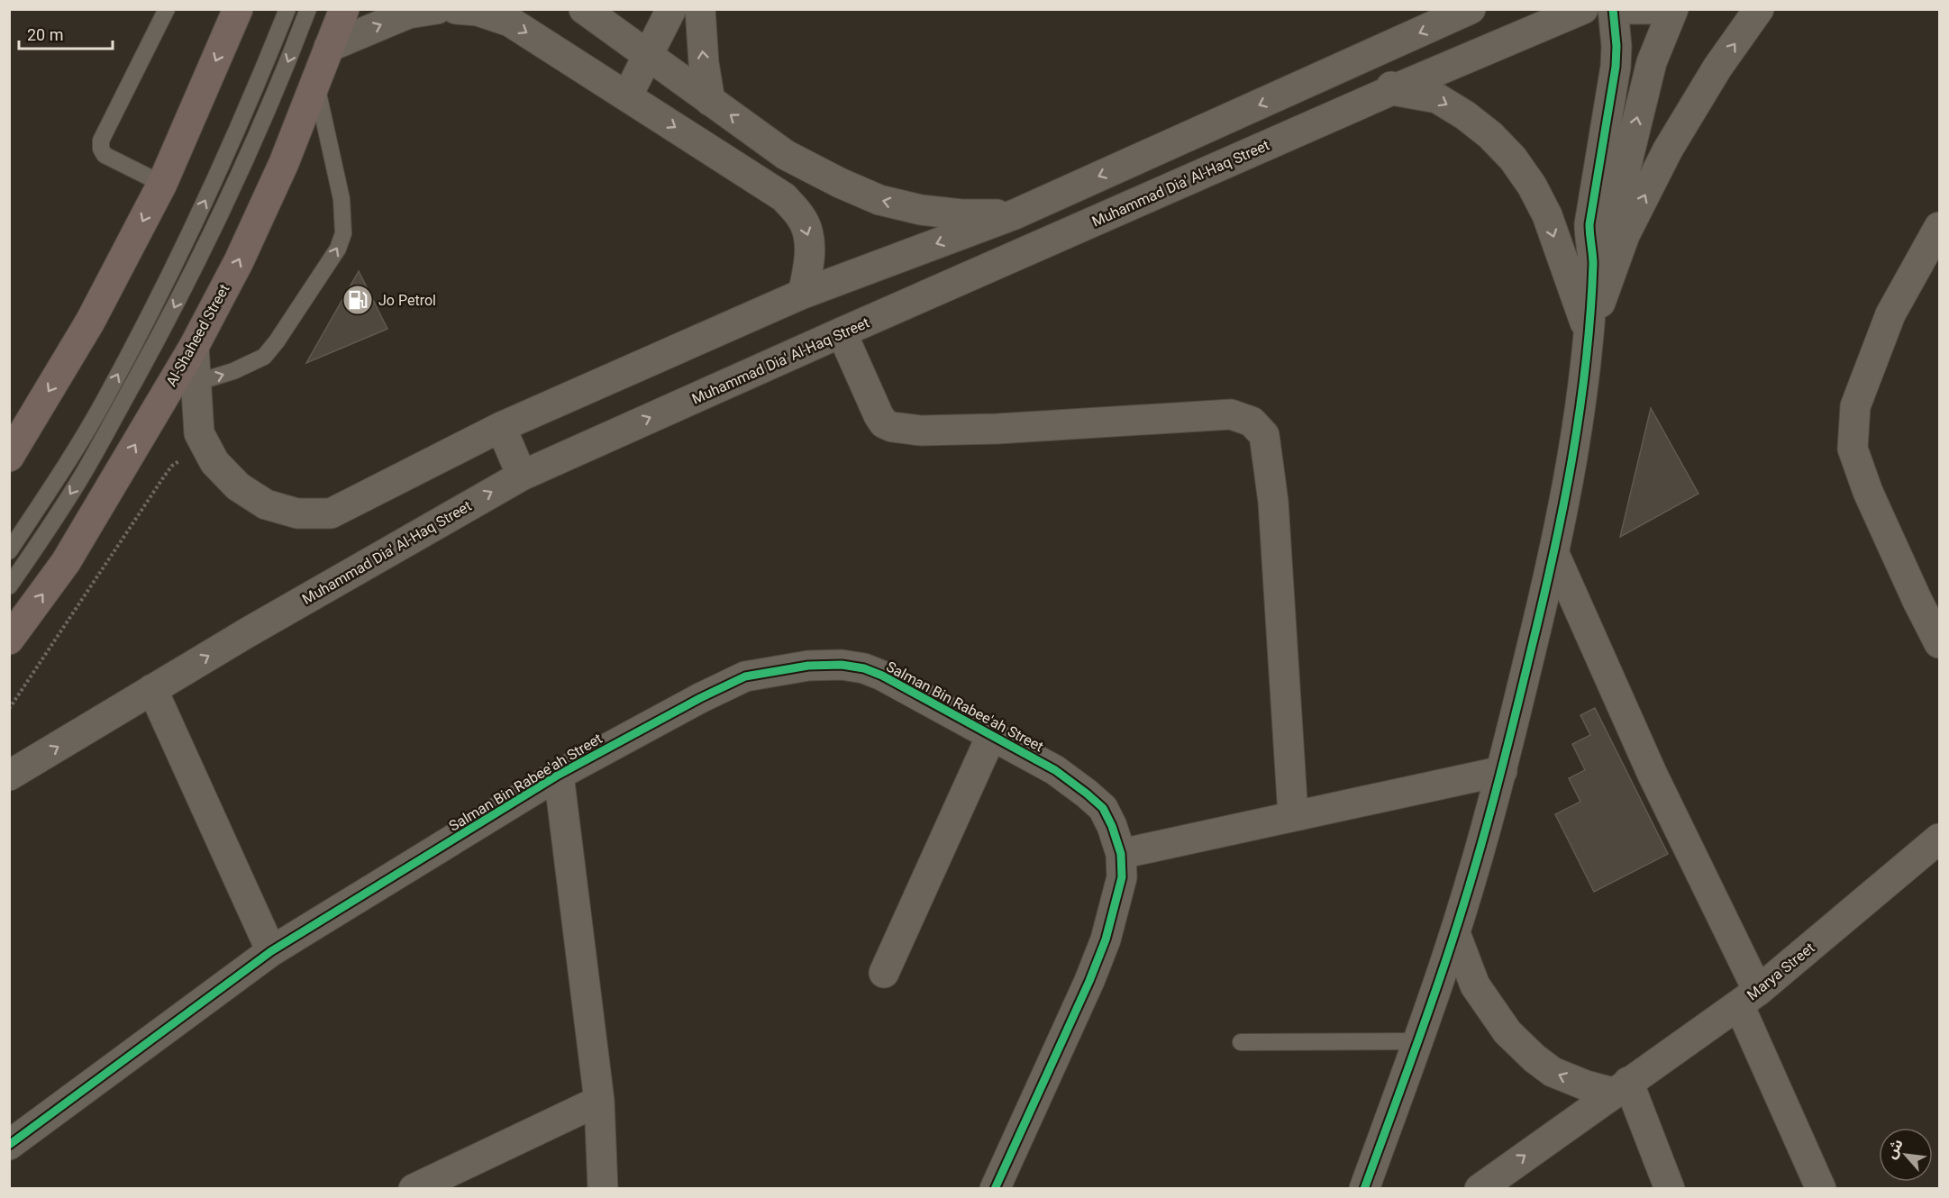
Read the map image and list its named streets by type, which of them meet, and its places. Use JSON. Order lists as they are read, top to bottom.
{
  "streets": {
    "highway": ["Al-Shaheed Street"],
    "street": ["Muhammad Dia' Al-Haq Street", "Salman Bin Rabee'ah Street", "Marya Street"]
  },
  "places": {
    "fuel station": ["Jo Petrol"]
  },
  "scale_bar": "20 m",
  "north": "top left"
}
